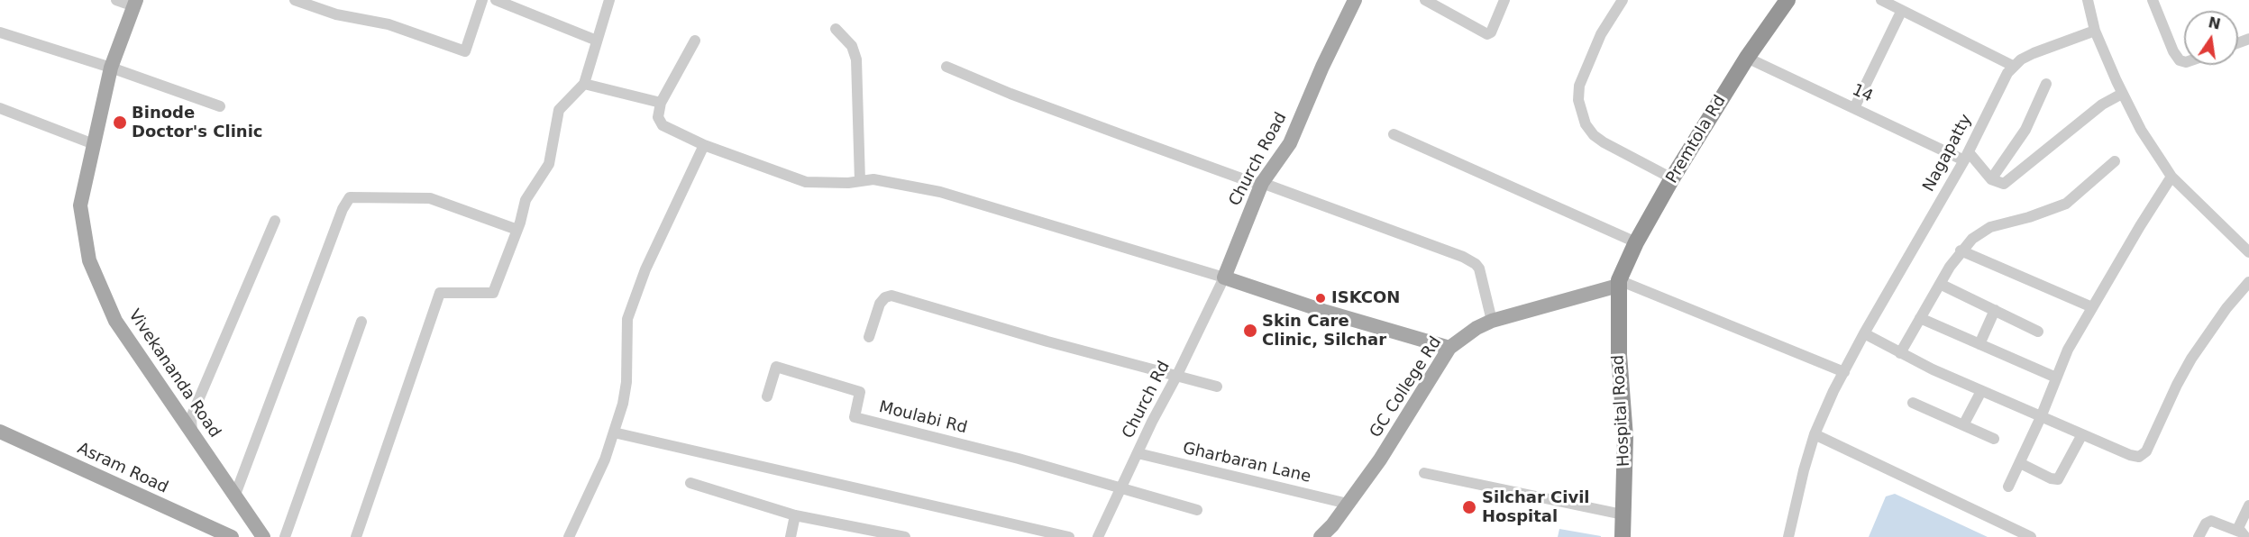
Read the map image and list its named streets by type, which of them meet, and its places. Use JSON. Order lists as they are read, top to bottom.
{
  "streets": {
    "highway": ["Premtola Rd", "Hospital Road"],
    "main road": [
      "Church Road",
      "Vivekananda Road",
      "GC College Rd",
      "Asram Road"
    ],
    "street": [
      "14",
      "Nagapatty",
      "Church Rd",
      "Moulabi Rd",
      "Gharbaran Lane"
    ]
  },
  "crossings": [
    ["14", "Premtola Rd"],
    ["14", "Nagapatty"],
    ["Premtola Rd", "GC College Rd"],
    ["Premtola Rd", "Hospital Road"],
    ["Church Road", "Church Rd"],
    ["GC College Rd", "Hospital Road"],
    ["GC College Rd", "Gharbaran Lane"],
    ["Church Rd", "Moulabi Rd"],
    ["Church Rd", "Gharbaran Lane"]
  ],
  "places": [
    "Binode Doctor's Clinic",
    "ISKCON",
    "Skin Care Clinic, Silchar",
    "Silchar Civil Hospital"
  ],
  "north": "top"
}
